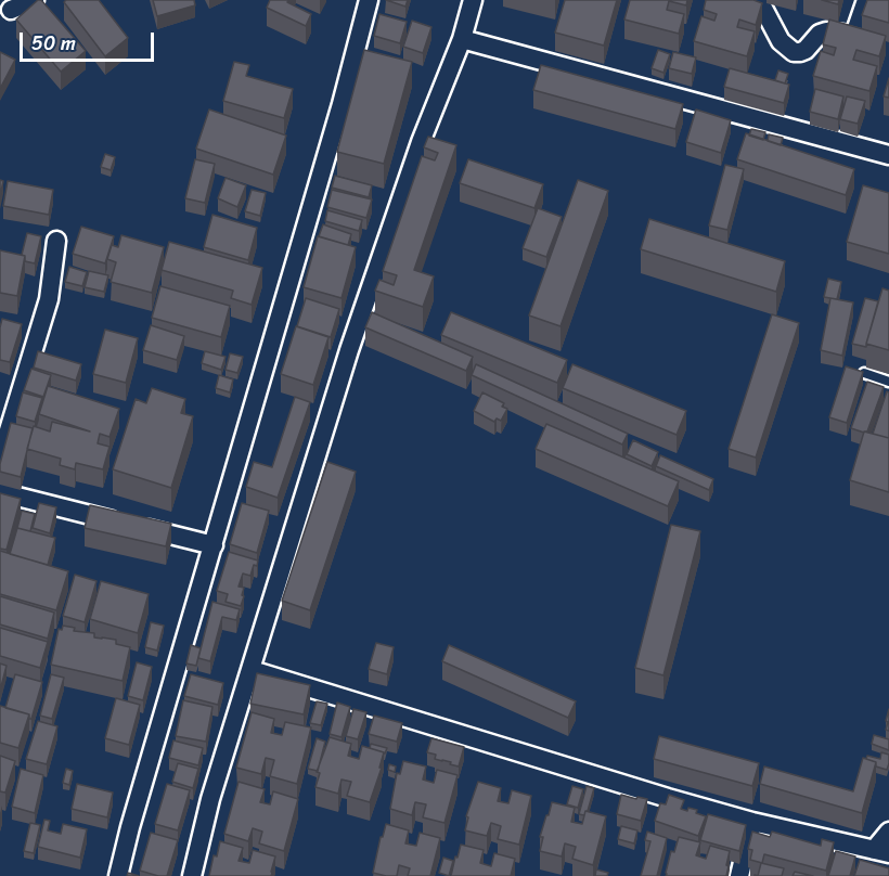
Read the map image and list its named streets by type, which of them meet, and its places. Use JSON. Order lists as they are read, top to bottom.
{
  "scale_bar": "50 m"
}
